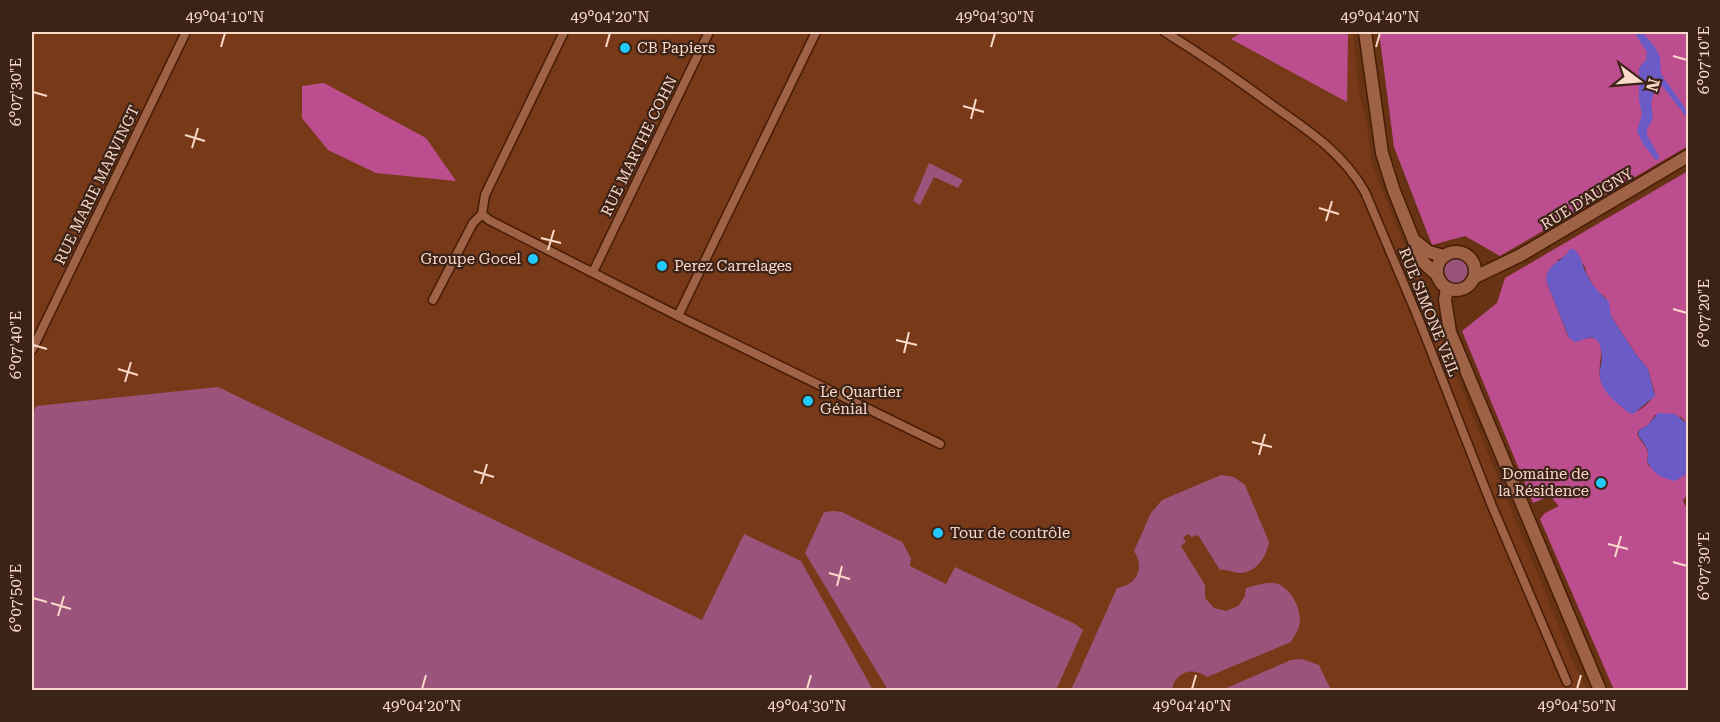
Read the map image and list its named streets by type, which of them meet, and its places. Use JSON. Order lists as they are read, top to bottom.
{
  "streets": {
    "main road": ["RUE D'AUGNY"],
    "street": ["RUE MARTHE COHN", "RUE MARIE MARVINGT", "RUE SIMONE VEIL"]
  },
  "places": [
    "CB Papiers",
    "Groupe Gocel",
    "Perez Carrelages",
    "Le Quartier Génial",
    "Domaine de la Résidence",
    "Tour de contrôle"
  ],
  "north": "right",
  "coordinates": [
    "49°04'10\"N",
    "49°04'20\"N",
    "49°04'30\"N",
    "49°04'40\"N",
    "6°07'10\"E",
    "6°07'30\"E",
    "6°07'20\"E",
    "6°07'40\"E",
    "6°07'50\"E",
    "49°04'50\"N"
  ]
}
